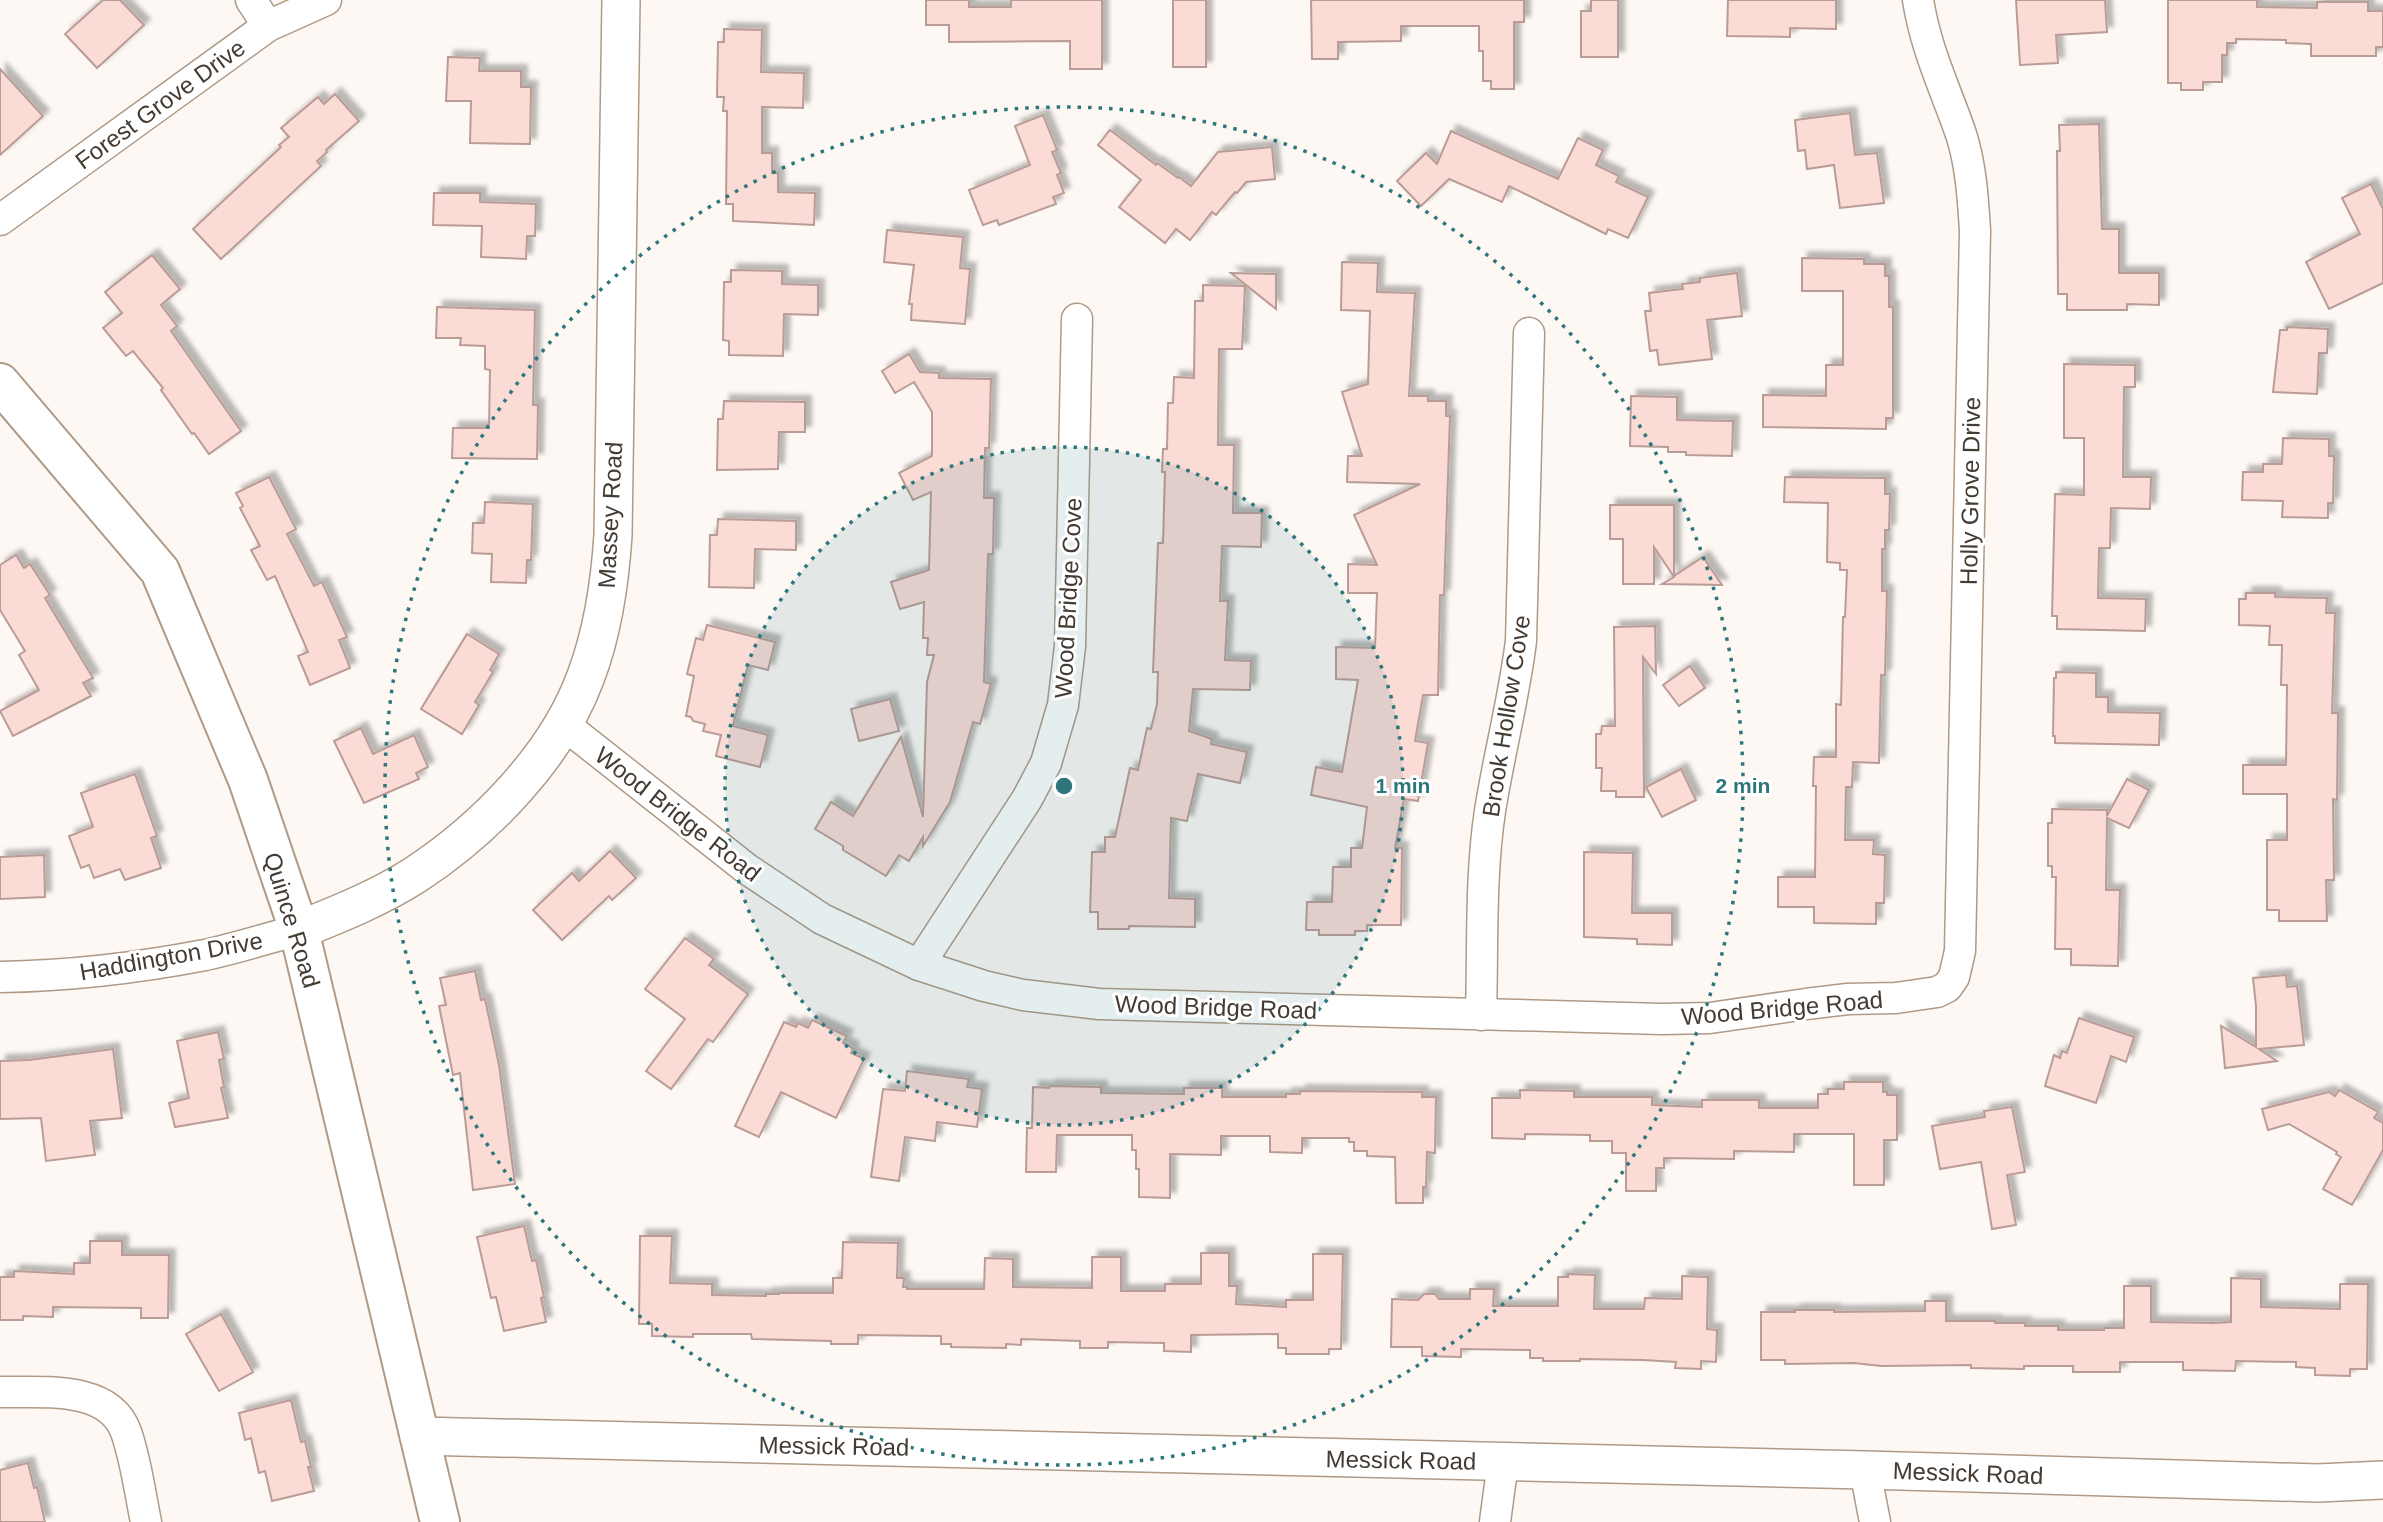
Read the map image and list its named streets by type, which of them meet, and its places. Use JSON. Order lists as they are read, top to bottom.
{
  "streets": {
    "main road": ["Quince Road"],
    "street": [
      "Forest Grove Drive",
      "Holly Grove Drive",
      "Massey Road",
      "Wood Bridge Cove",
      "Brook Hollow Cove",
      "Wood Bridge Road",
      "Haddington Drive",
      "Messick Road"
    ]
  },
  "crossings": [
    ["Holly Grove Drive", "Wood Bridge Road"],
    ["Massey Road", "Wood Bridge Road"],
    ["Massey Road", "Quince Road"],
    ["Massey Road", "Haddington Drive"],
    ["Wood Bridge Cove", "Wood Bridge Road"],
    ["Brook Hollow Cove", "Wood Bridge Road"],
    ["Quince Road", "Haddington Drive"],
    ["Quince Road", "Messick Road"]
  ],
  "rings": ["1 min", "2 min"]
}
